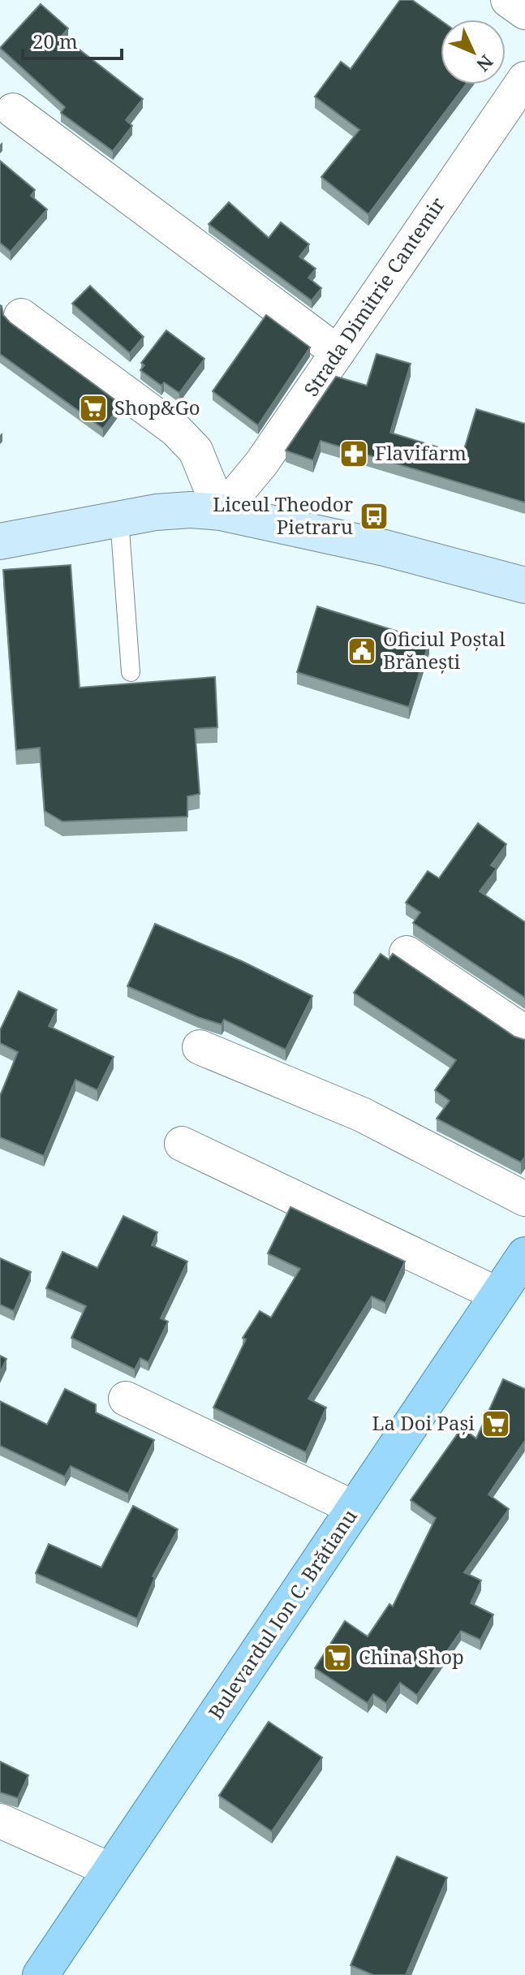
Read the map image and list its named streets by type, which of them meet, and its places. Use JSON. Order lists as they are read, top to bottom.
{
  "streets": {
    "main road": ["Bulevardul Ion C. Brătianu"],
    "street": ["Strada Dimitrie Cantemir"]
  },
  "places": {
    "supermarket": ["Shop&Go", "La Doi Pași", "China Shop"],
    "pharmacy": ["Flavifarm"],
    "bus stop": ["Liceul Theodor Pietraru"],
    "public building": ["Oficiul Poștal Brănești"]
  },
  "scale_bar": "20 m",
  "north": "bottom right"
}
